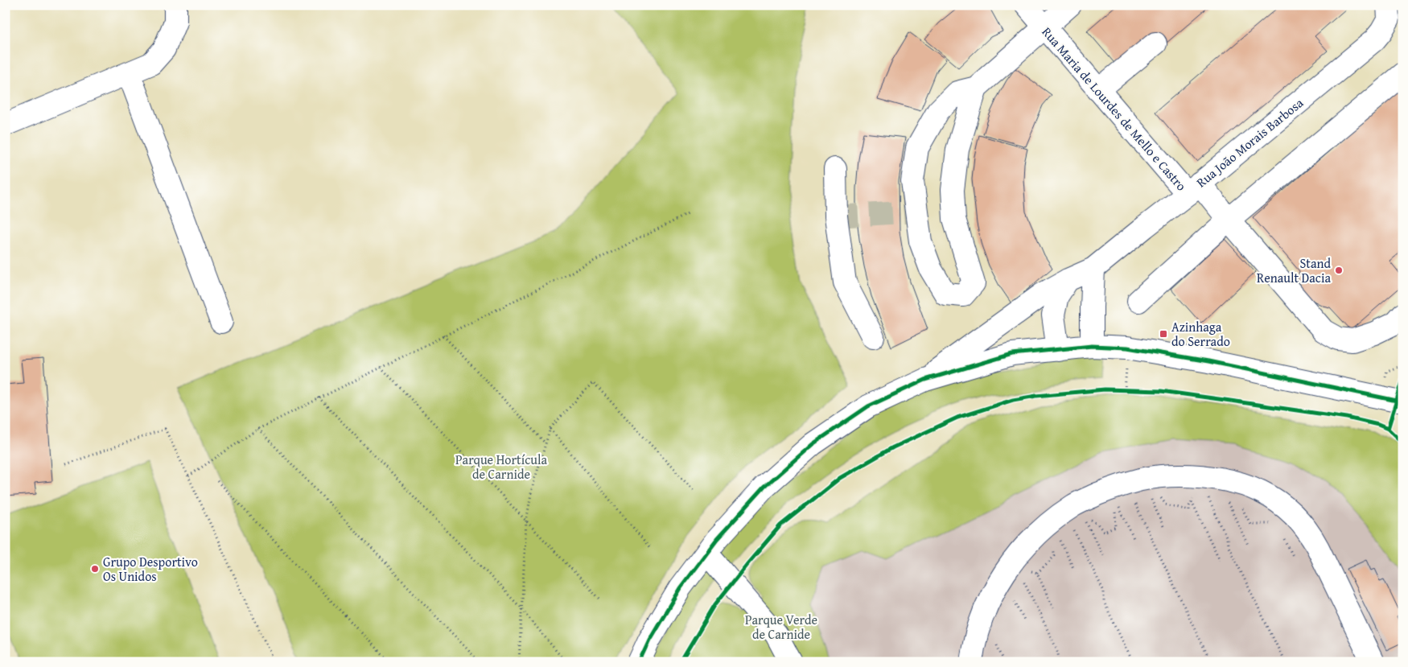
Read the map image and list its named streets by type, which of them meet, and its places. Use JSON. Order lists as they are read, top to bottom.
{
  "streets": {
    "street": ["Rua Maria de Lourdes de Mello e Castro", "Rua João Morais Barbosa"]
  },
  "crossings": [
    ["Rua Maria de Lourdes de Mello e Castro", "Rua João Morais Barbosa"]
  ],
  "parks": ["Parque Hortícula de Carnide", "Parque Verde de Carnide"],
  "places": {
    "other": ["Stand Renault Dacia", "Grupo Desportivo Os Unidos"],
    "transit": ["Azinhaga do Serrado"]
  }
}
